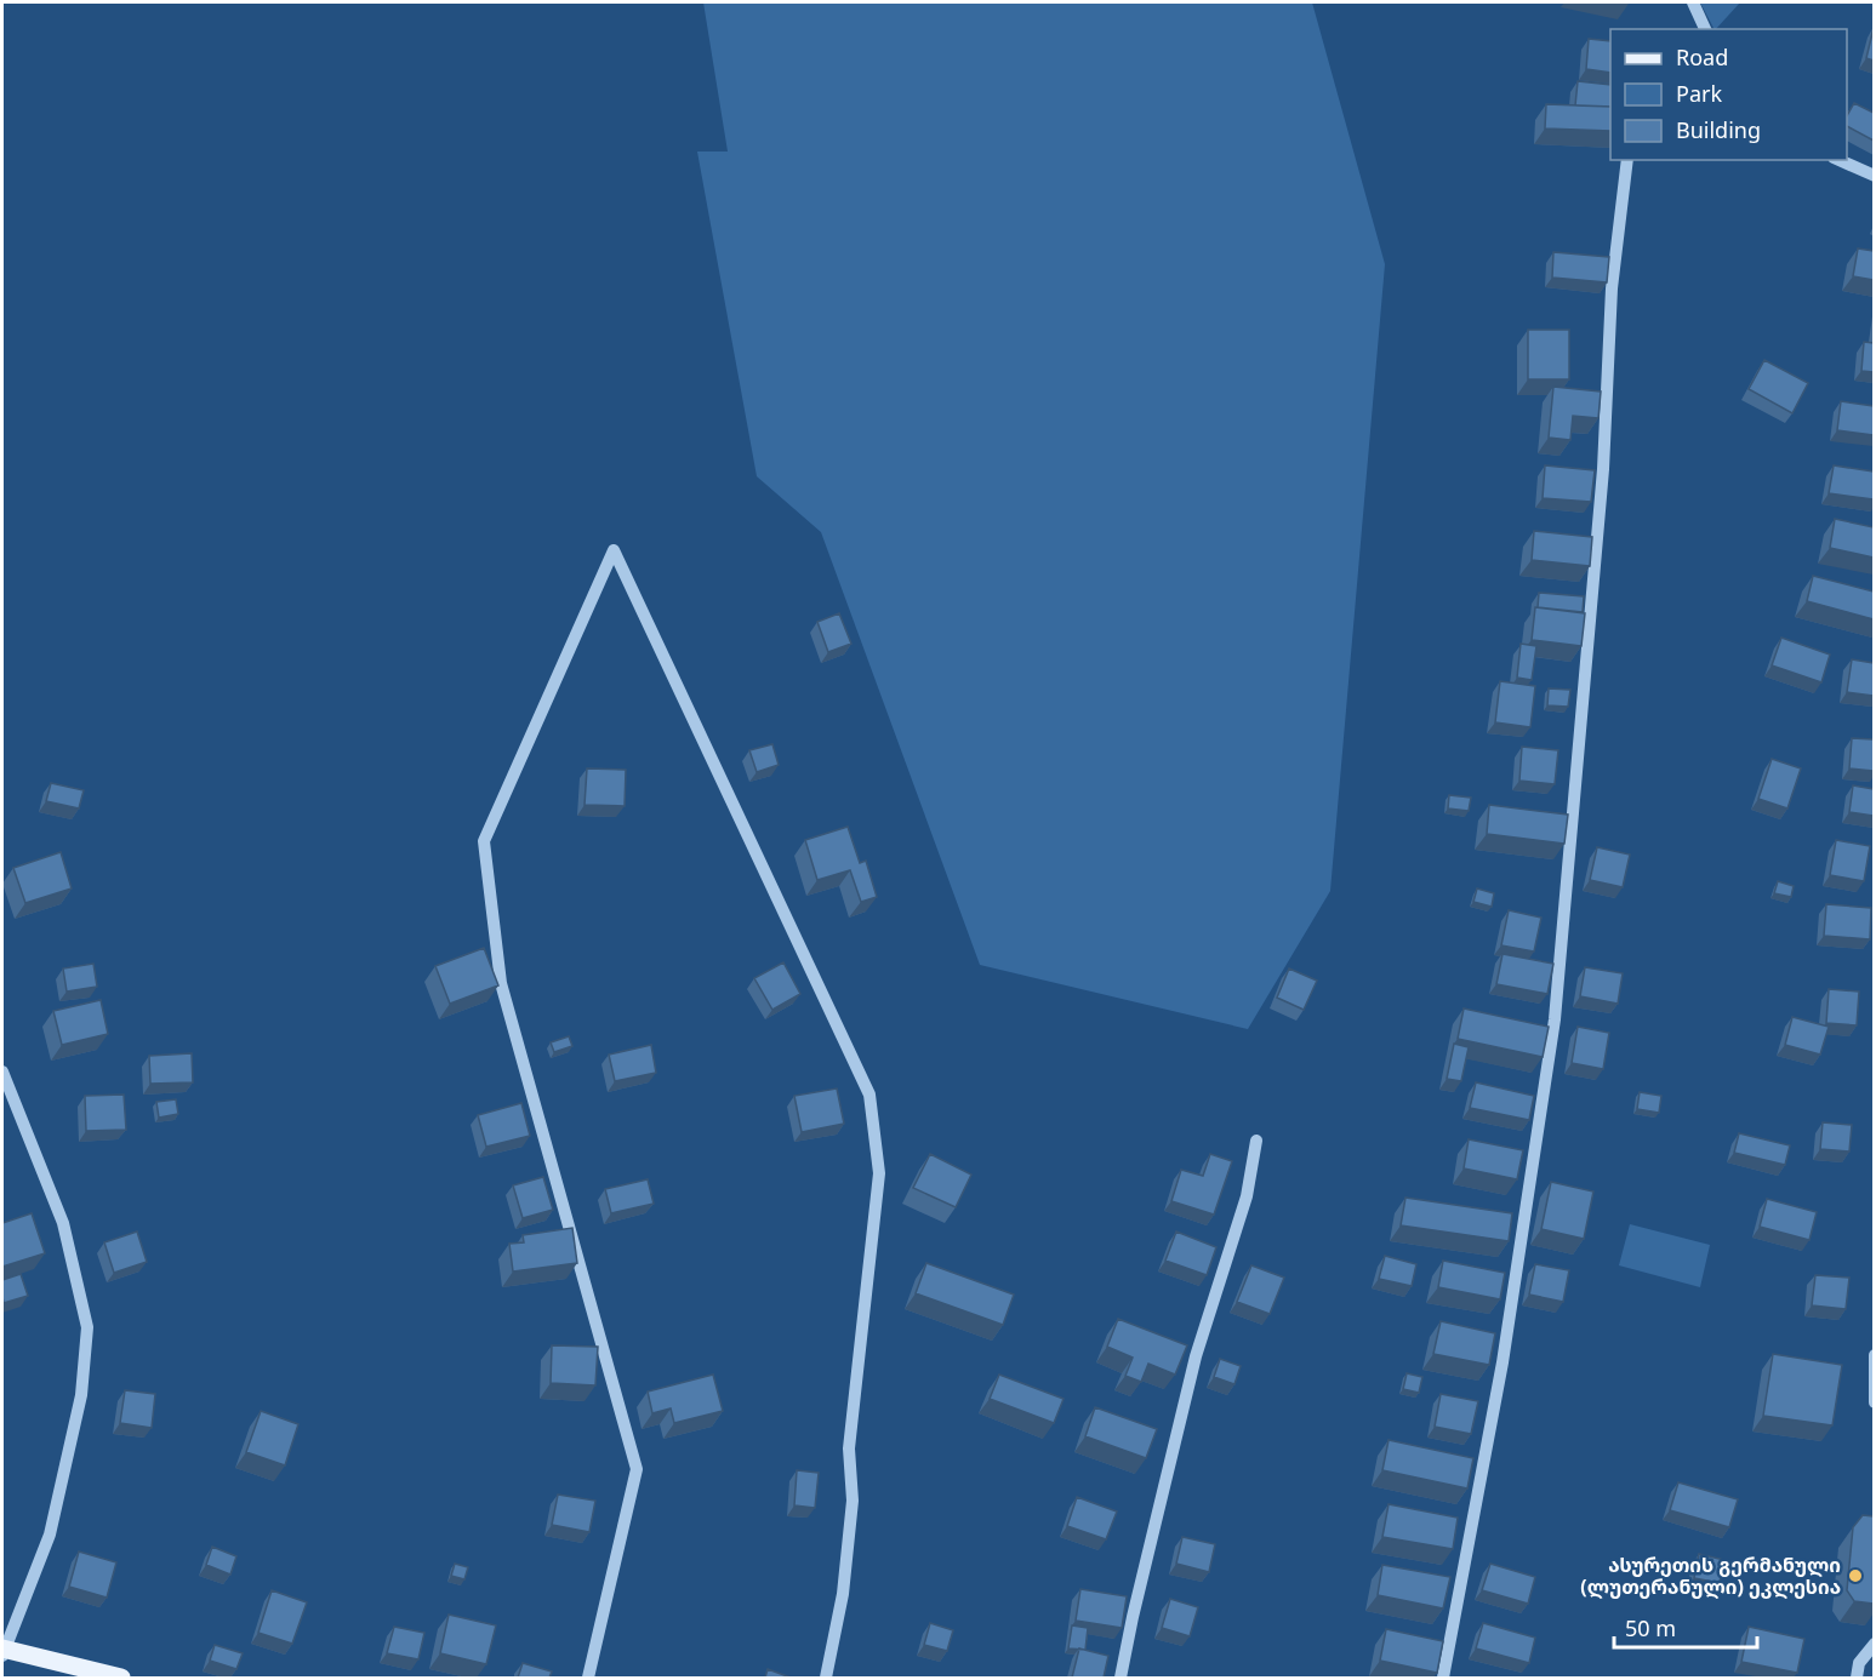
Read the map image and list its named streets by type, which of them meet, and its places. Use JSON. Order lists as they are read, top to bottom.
{
  "places": ["ასურეთის გერმანული (ლუთერანული) ეკლესია"],
  "legend": ["Road", "Park", "Building"],
  "scale_bar": "50 m"
}
